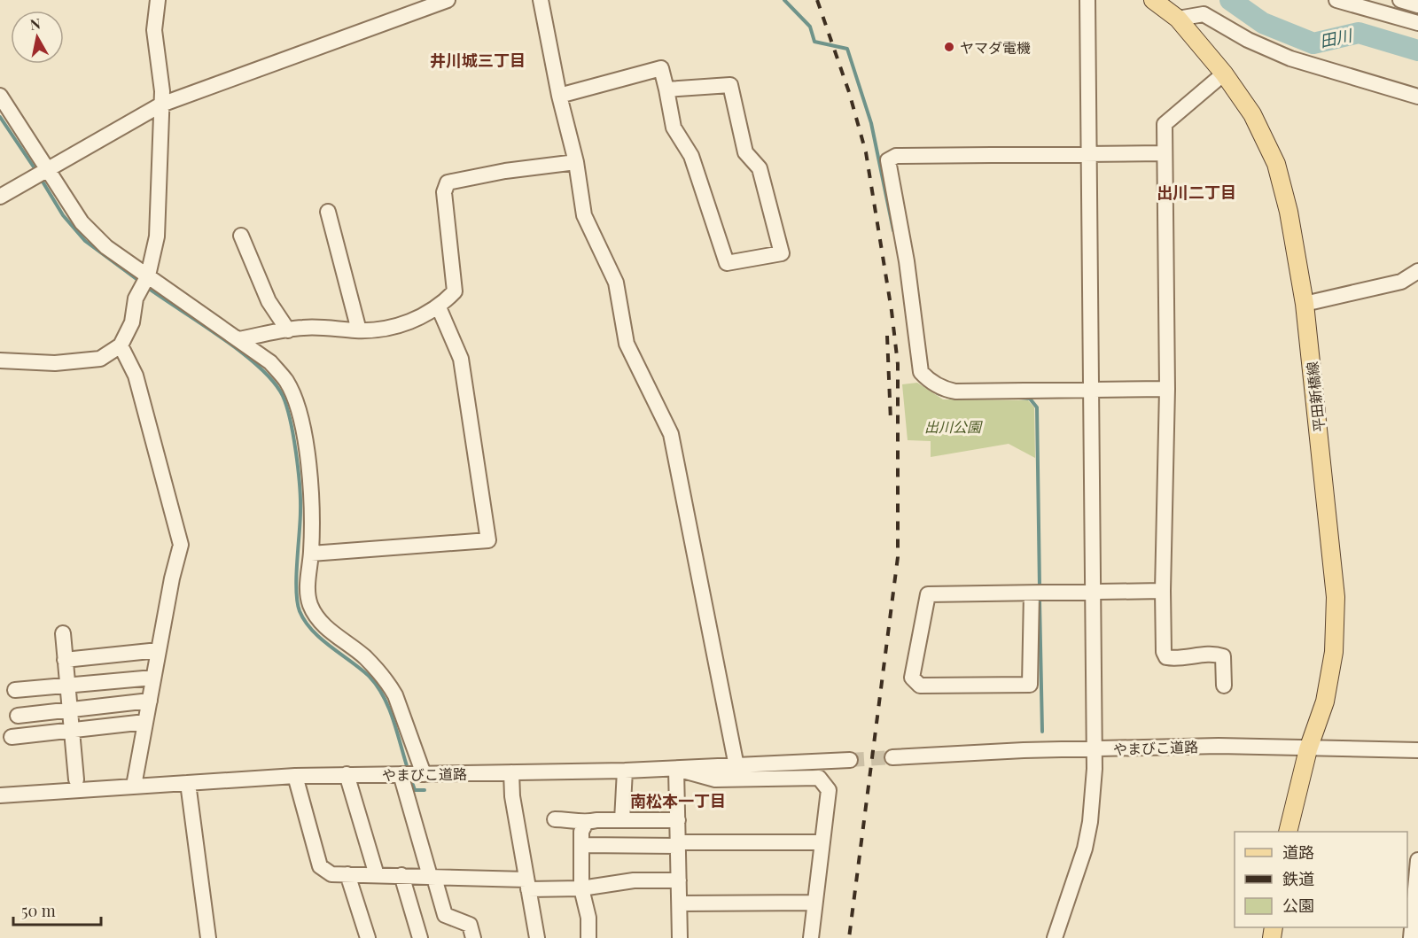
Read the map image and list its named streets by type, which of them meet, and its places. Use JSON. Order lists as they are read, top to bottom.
{
  "streets": {
    "main road": ["平田新橋線"],
    "street": ["やまびこ道路"]
  },
  "crossings": [
    ["平田新橋線", "やまびこ道路"]
  ],
  "districts": ["井川城三丁目", "出川二丁目", "南松本一丁目"],
  "water": ["田川"],
  "parks": ["出川公園"],
  "places": ["ヤマダ電機"],
  "legend": ["道路", "鉄道", "公園"],
  "scale_bar": "50 m",
  "north": "top"
}
